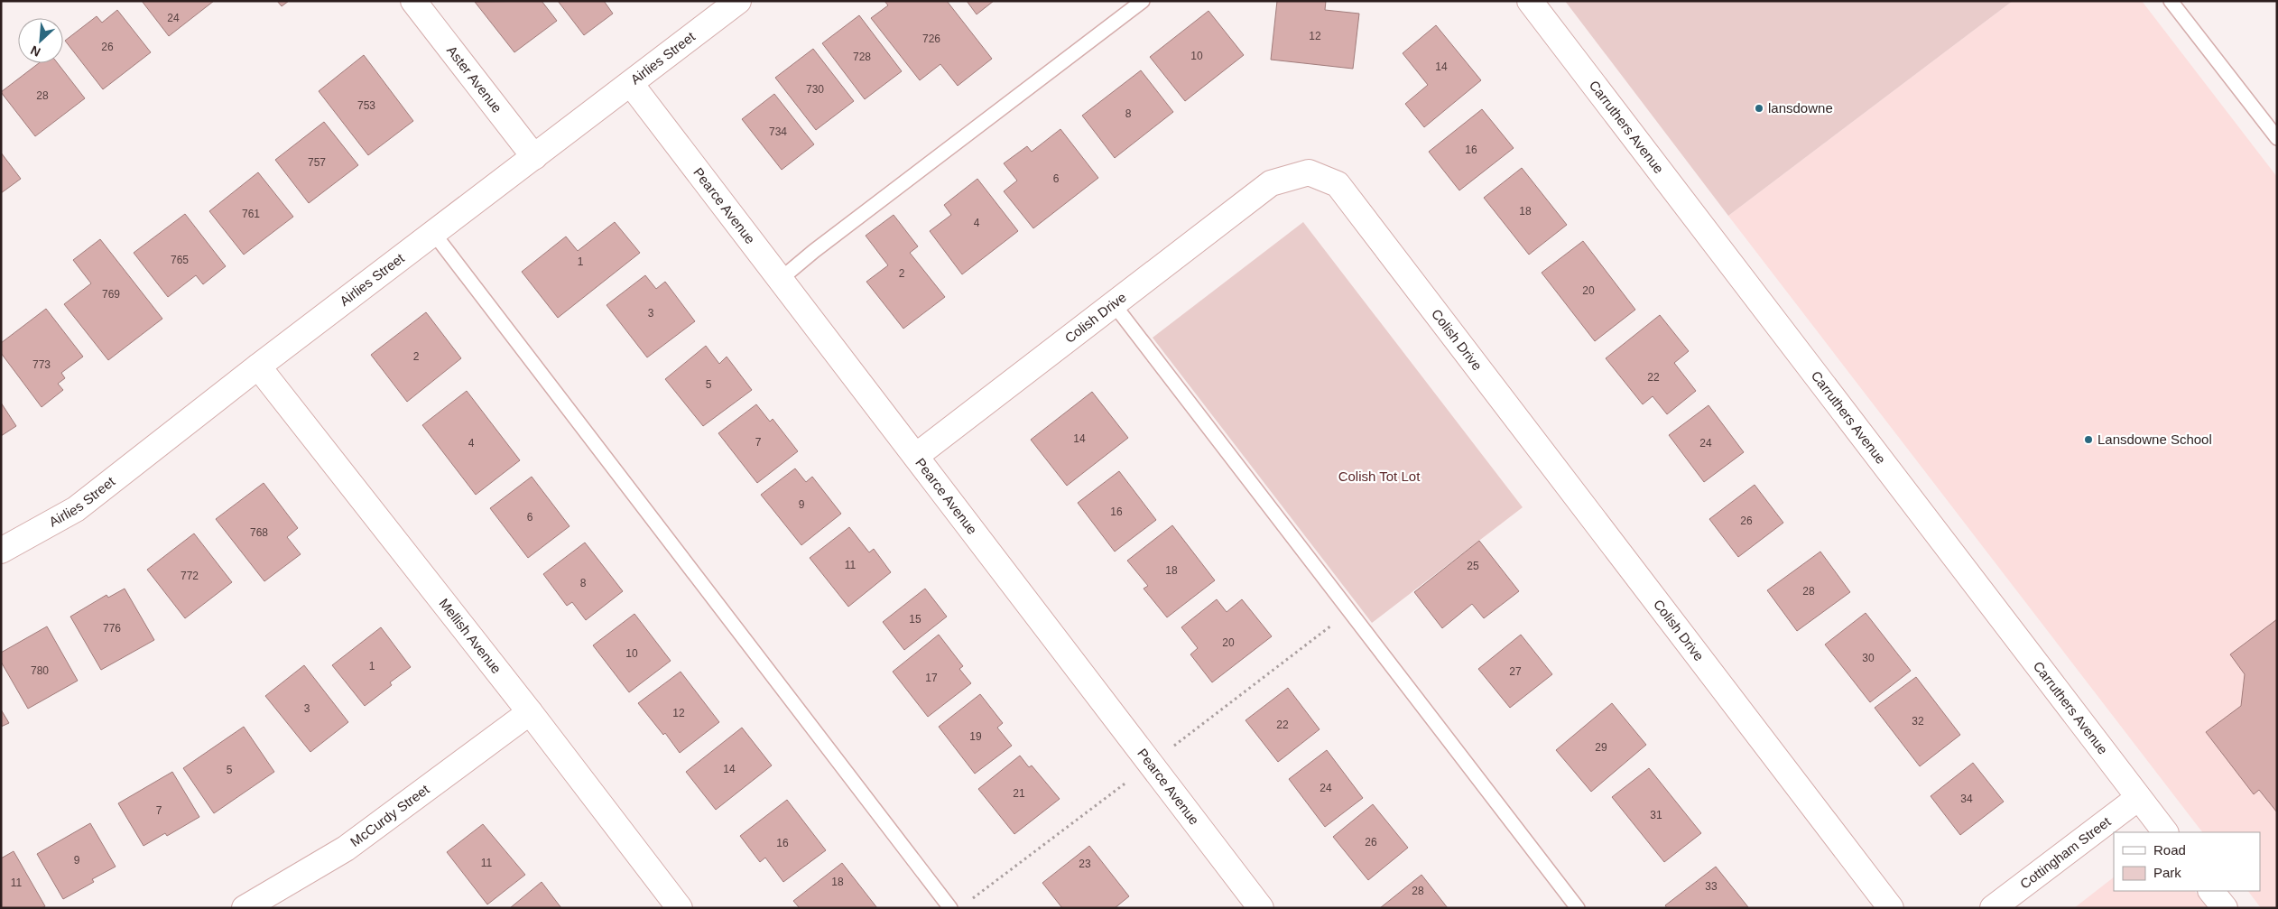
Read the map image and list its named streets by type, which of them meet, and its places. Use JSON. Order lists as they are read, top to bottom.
{
  "streets": {
    "street": [
      "Airlies Street",
      "Aster Avenue",
      "Carruthers Avenue",
      "Pearce Avenue",
      "Colish Drive",
      "Mellish Avenue",
      "McCurdy Street",
      "Cottingham Street"
    ]
  },
  "crossings": [
    ["Airlies Street", "Aster Avenue"],
    ["Airlies Street", "Pearce Avenue"],
    ["Airlies Street", "Mellish Avenue"],
    ["Carruthers Avenue", "Cottingham Street"],
    ["Pearce Avenue", "Colish Drive"],
    ["Mellish Avenue", "McCurdy Street"]
  ],
  "parks": ["Colish Tot Lot"],
  "places": ["lansdowne", "Lansdowne School"],
  "house_numbers": [
    "24",
    "12",
    "726",
    "26",
    "10",
    "728",
    "14",
    "730",
    "28",
    "753",
    "8",
    "734",
    "16",
    "757",
    "6",
    "18",
    "761",
    "4",
    "765",
    "1",
    "2",
    "20",
    "769",
    "3",
    "2",
    "773",
    "22",
    "5",
    "14",
    "7",
    "4",
    "24",
    "9",
    "16",
    "6",
    "26",
    "768",
    "11",
    "25",
    "18",
    "772",
    "8",
    "28",
    "15",
    "776",
    "20",
    "10",
    "30",
    "1",
    "780",
    "27",
    "17",
    "3",
    "12",
    "32",
    "22",
    "19",
    "29",
    "14",
    "5",
    "24",
    "21",
    "34",
    "7",
    "31",
    "26",
    "16",
    "9",
    "11",
    "23",
    "18",
    "11",
    "33",
    "28"
  ],
  "legend": ["Road", "Park"],
  "north": "bottom left"
}
